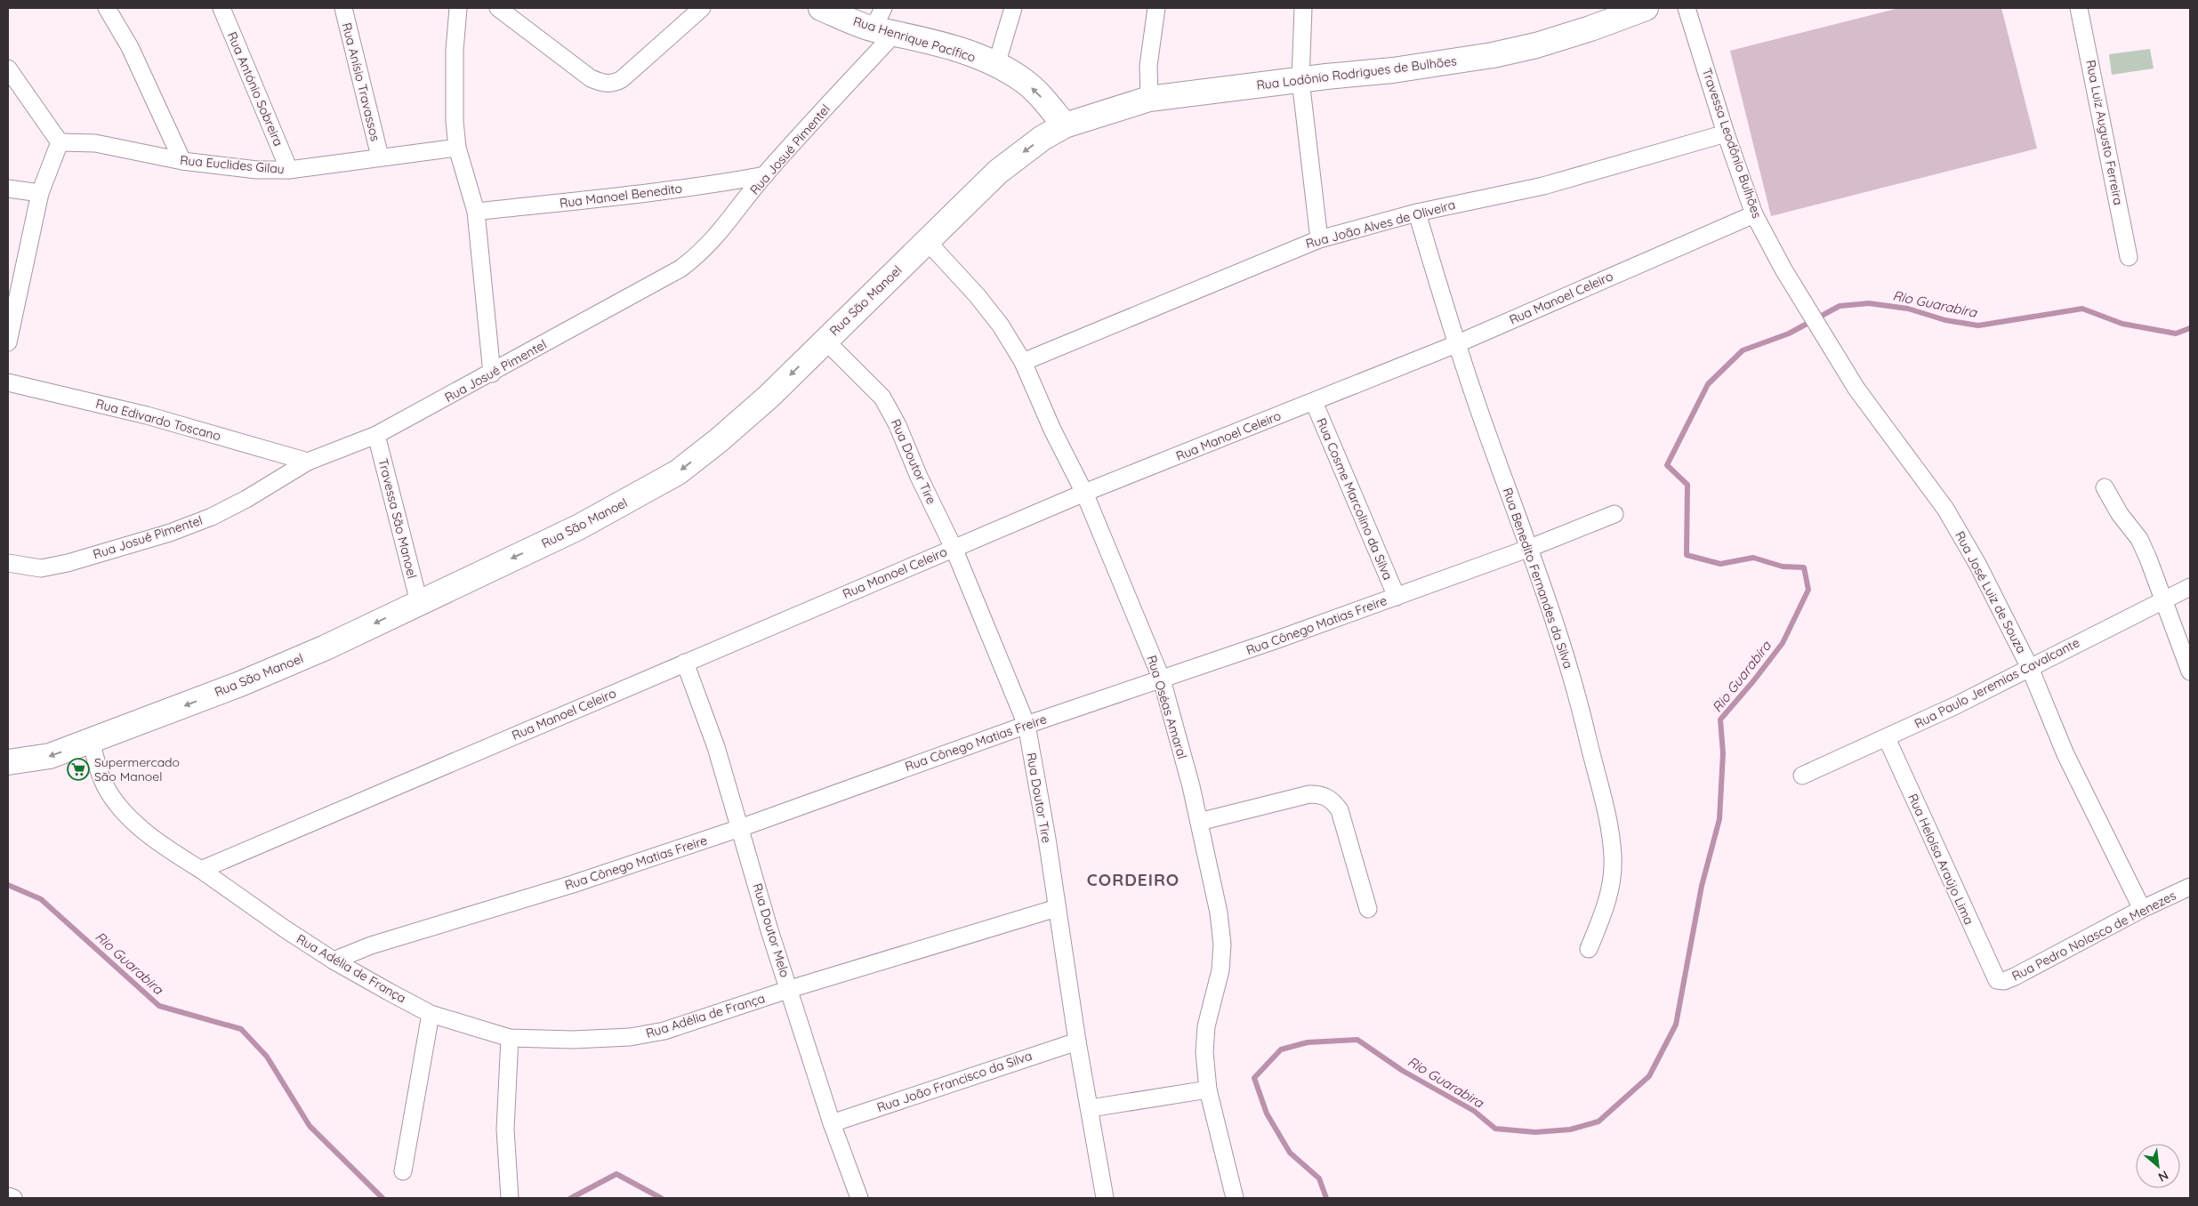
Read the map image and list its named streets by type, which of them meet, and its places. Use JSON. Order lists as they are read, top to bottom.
{
  "streets": {
    "main road": ["Rua Henrique Pacífico", "Rua Lodônio Rodrigues de Bulhões", "Rua São Manoel"],
    "street": [
      "Rua Anísio Travassos",
      "Rua António Sobreira",
      "Rua Luiz Augusto Ferreira",
      "Travessa Leodônio Bulhões",
      "Rua Josué Pimentel",
      "Rua Euclides Gilau",
      "Rua Manoel Benedito",
      "Rua João Alves de Oliveira",
      "Rua Manoel Celeiro",
      "Rua Edivardo Toscano",
      "Rua Doutor Tire",
      "Rua Cosme Marcolino da Silva",
      "Travessa São Manoel",
      "Rua Benedito Fernandes da Silva",
      "Rua José Luiz de Souza",
      "Rua Cônego Matias Freire",
      "Rua Paulo Jeremias Cavalcante",
      "Rua Oséas Amaral",
      "Rua Heloísa Araújo Lima",
      "Rua Doutor Melo",
      "Rua Pedro Nolasco de Menezes",
      "Rua Adélia de França",
      "Rua João Francisco da Silva"
    ]
  },
  "crossings": [
    ["Rua Henrique Pacífico", "Rua Lodônio Rodrigues de Bulhões"],
    ["Rua Henrique Pacífico", "Rua Josué Pimentel"],
    ["Rua Henrique Pacífico", "Rua São Manoel"],
    ["Rua Lodônio Rodrigues de Bulhões", "Rua São Manoel"],
    ["Rua Anísio Travassos", "Rua Euclides Gilau"],
    ["Rua António Sobreira", "Rua Euclides Gilau"],
    ["Travessa Leodônio Bulhões", "Rua João Alves de Oliveira"],
    ["Travessa Leodônio Bulhões", "Rua Manoel Celeiro"],
    ["Travessa Leodônio Bulhões", "Rua José Luiz de Souza"],
    ["Rua Josué Pimentel", "Rua Manoel Benedito"],
    ["Rua Josué Pimentel", "Rua Edivardo Toscano"],
    ["Rua Josué Pimentel", "Travessa São Manoel"],
    ["Rua João Alves de Oliveira", "Rua Benedito Fernandes da Silva"],
    ["Rua João Alves de Oliveira", "Rua Oséas Amaral"],
    ["Rua Manoel Celeiro", "Rua Doutor Tire"],
    ["Rua Manoel Celeiro", "Rua Cosme Marcolino da Silva"],
    ["Rua Manoel Celeiro", "Rua Benedito Fernandes da Silva"],
    ["Rua Manoel Celeiro", "Rua Oséas Amaral"],
    ["Rua Manoel Celeiro", "Rua Doutor Melo"],
    ["Rua Manoel Celeiro", "Rua Adélia de França"],
    ["Rua São Manoel", "Rua Doutor Tire"],
    ["Rua São Manoel", "Travessa São Manoel"],
    ["Rua São Manoel", "Rua Oséas Amaral"],
    ["Rua Doutor Tire", "Rua Cônego Matias Freire"],
    ["Rua Doutor Tire", "Rua Adélia de França"],
    ["Rua Doutor Tire", "Rua João Francisco da Silva"],
    ["Rua Cosme Marcolino da Silva", "Rua Cônego Matias Freire"],
    ["Rua Benedito Fernandes da Silva", "Rua Cônego Matias Freire"],
    ["Rua José Luiz de Souza", "Rua Paulo Jeremias Cavalcante"],
    ["Rua José Luiz de Souza", "Rua Pedro Nolasco de Menezes"],
    ["Rua Cônego Matias Freire", "Rua Oséas Amaral"],
    ["Rua Cônego Matias Freire", "Rua Doutor Melo"],
    ["Rua Cônego Matias Freire", "Rua Adélia de França"],
    ["Rua Paulo Jeremias Cavalcante", "Rua Heloísa Araújo Lima"],
    ["Rua Heloísa Araújo Lima", "Rua Pedro Nolasco de Menezes"],
    ["Rua Doutor Melo", "Rua Adélia de França"],
    ["Rua Doutor Melo", "Rua João Francisco da Silva"]
  ],
  "one_way": ["Rua São Manoel"],
  "districts": ["CORDEIRO"],
  "water": ["Rio Guarabira"],
  "places": {
    "supermarket": ["Supermercado São Manoel"]
  },
  "north": "bottom right"
}
